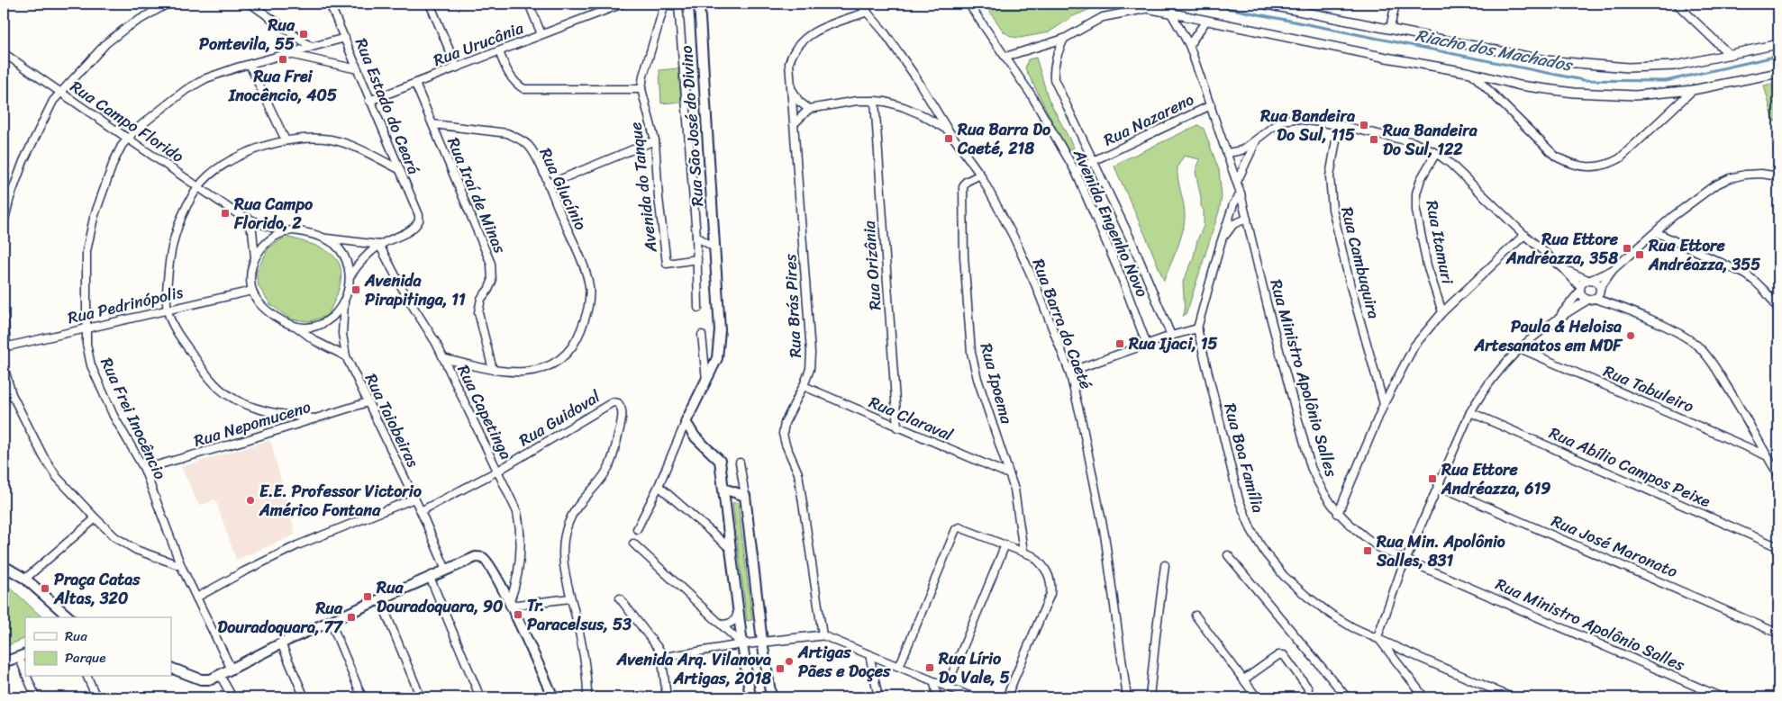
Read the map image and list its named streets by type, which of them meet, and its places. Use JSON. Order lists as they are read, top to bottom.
{
  "streets": {
    "main road": ["Rua São José do Divino"],
    "street": [
      "Rua Urucânia",
      "Rua Estado do Ceará",
      "Rua Nazareno",
      "Rua Campo Florido",
      "Avenida do Tanque",
      "Rua Glucínio",
      "Rua Iraí de Minas",
      "Avenida Engenho Novo",
      "Rua Itamuri",
      "Rua Cambuquira",
      "Rua Orizânia",
      "Rua Pedrinópolis",
      "Rua Brás Pires",
      "Rua Barra do Caeté",
      "Rua Ministro Apolônio Salles",
      "Rua Ipoema",
      "Rua Tabuleiro",
      "Rua Capetinga",
      "Rua Frei Inocêncio",
      "Rua Guidoval",
      "Rua Claraval",
      "Rua Taiobeiras",
      "Rua Nepomuceno",
      "Rua Boa Família",
      "Rua Abílio Campos Peixe",
      "Rua José Maronato"
    ]
  },
  "crossings": [
    ["Rua Urucânia", "Rua Estado do Ceará"],
    ["Rua Urucânia", "Rua Iraí de Minas"],
    ["Rua Estado do Ceará", "Rua Capetinga"],
    ["Rua Estado do Ceará", "Rua Frei Inocêncio"],
    ["Rua Nazareno", "Avenida Engenho Novo"],
    ["Rua Nazareno", "Rua Ministro Apolônio Salles"],
    ["Rua Campo Florido", "Rua Pedrinópolis"],
    ["Rua Campo Florido", "Rua Frei Inocêncio"],
    ["Rua Campo Florido", "Rua Taiobeiras"],
    ["Rua São José do Divino", "Avenida do Tanque"],
    ["Rua Glucínio", "Rua Iraí de Minas"],
    ["Rua Glucínio", "Rua Capetinga"],
    ["Avenida Engenho Novo", "Rua Ministro Apolônio Salles"],
    ["Rua Orizânia", "Rua Claraval"],
    ["Rua Pedrinópolis", "Rua Frei Inocêncio"],
    ["Rua Pedrinópolis", "Rua Taiobeiras"],
    ["Rua Brás Pires", "Rua Barra do Caeté"],
    ["Rua Brás Pires", "Rua Claraval"],
    ["Rua Barra do Caeté", "Rua Ipoema"],
    ["Rua Ministro Apolônio Salles", "Rua Boa Família"],
    ["Rua Ipoema", "Rua Claraval"],
    ["Rua Capetinga", "Rua Guidoval"],
    ["Rua Frei Inocêncio", "Rua Nepomuceno"],
    ["Rua Guidoval", "Rua Taiobeiras"],
    ["Rua Taiobeiras", "Rua Nepomuceno"]
  ],
  "water": ["Riacho dos Machados"],
  "places": {
    "transit": [
      "Rua Pontevila, 55",
      "Rua Frei Inocêncio, 405",
      "Rua Bandeira Do Sul, 115",
      "Rua Barra Do Caeté, 218",
      "Rua Bandeira Do Sul, 122",
      "Rua Campo Florido, 2",
      "Rua Ettore Andréazza, 358",
      "Rua Ettore Andréazza, 355",
      "Avenida Pirapitinga, 11",
      "Rua Ijaci, 15",
      "Rua Ettore Andréazza, 619",
      "Rua Min. Apolônio Salles, 831",
      "Praça Catas Altas, 320",
      "Rua Douradoquara, 90",
      "Tr. Paracelsus, 53",
      "Rua Douradoquara, 77",
      "Rua Lírio Do Vale, 5",
      "Avenida Arq. Vilanova Artigas, 2018"
    ],
    "other": ["Paula & Heloisa Artesanatos em MDF", "E.E. Professor Victorio Américo Fontana", "Artigas Pães e Doçes"]
  },
  "legend": ["Rua", "Parque"]
}
